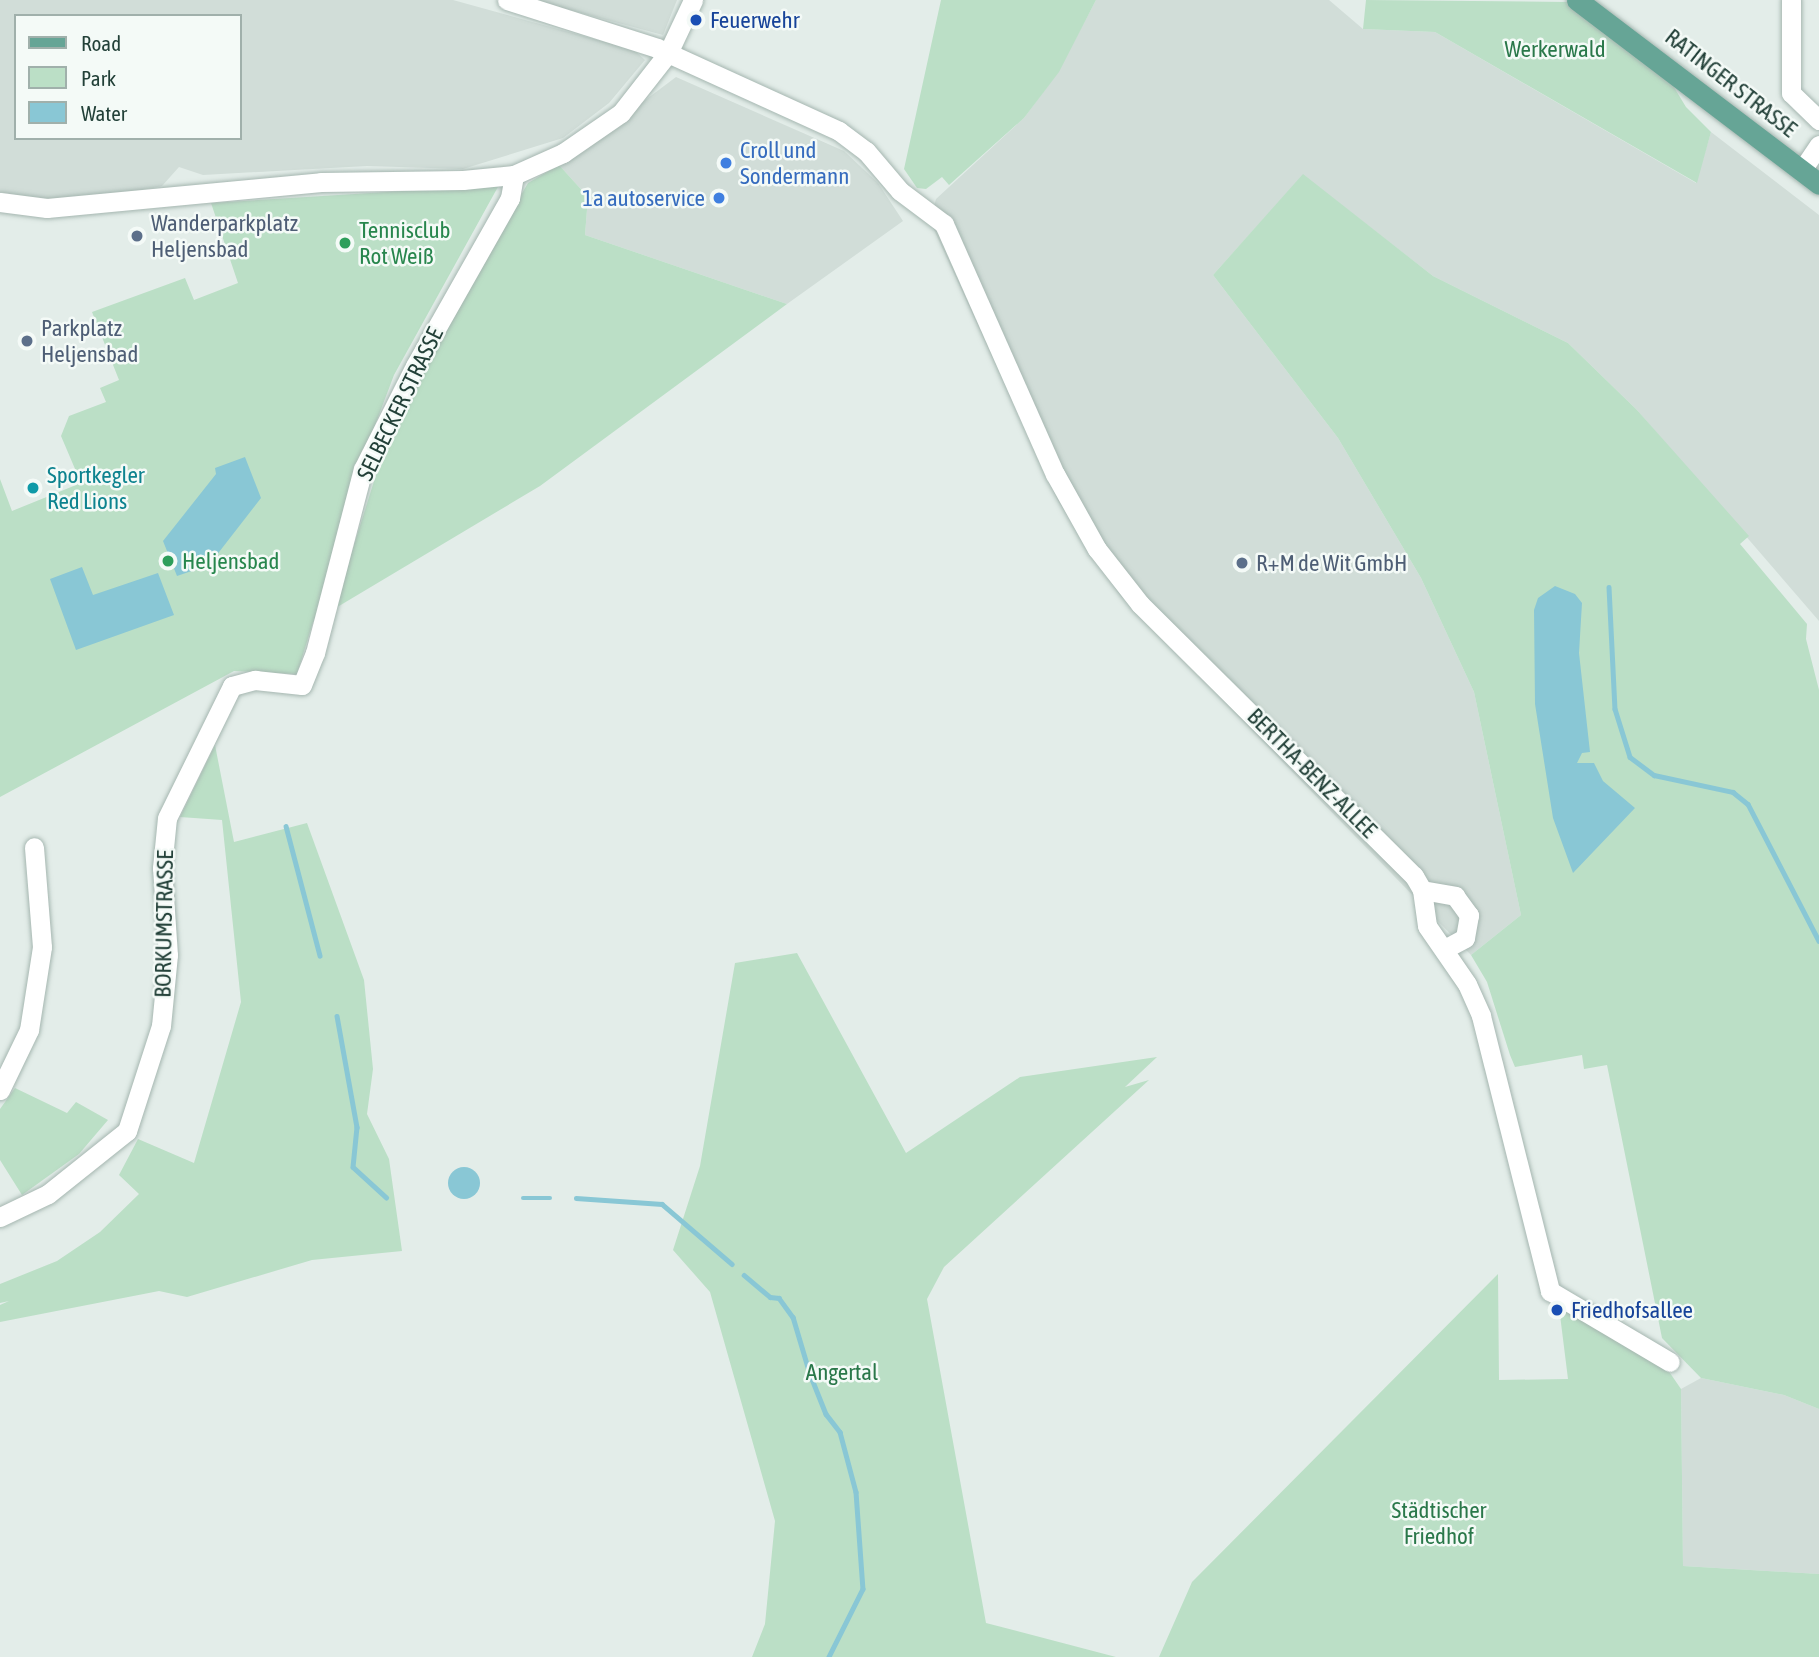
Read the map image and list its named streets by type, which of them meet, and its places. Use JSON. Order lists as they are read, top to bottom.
{
  "streets": {
    "main road": ["RATINGER STRASSE"],
    "street": ["SELBECKER STRASSE", "BERTHA-BENZ-ALLEE", "BORKUMSTRASSE"]
  },
  "crossings": [
    ["SELBECKER STRASSE", "BORKUMSTRASSE"]
  ],
  "parks": ["Werkerwald", "Angertal", "Städtischer Friedhof"],
  "places": [
    "Feuerwehr",
    "Croll und Sondermann",
    "1a autoservice",
    "Wanderparkplatz Heljensbad",
    "Tennisclub Rot Weiß",
    "Parkplatz Heljensbad",
    "Sportkegler Red Lions",
    "Heljensbad",
    "R+M de Wit GmbH",
    "Friedhofsallee"
  ],
  "legend": ["Road", "Park", "Water"]
}
